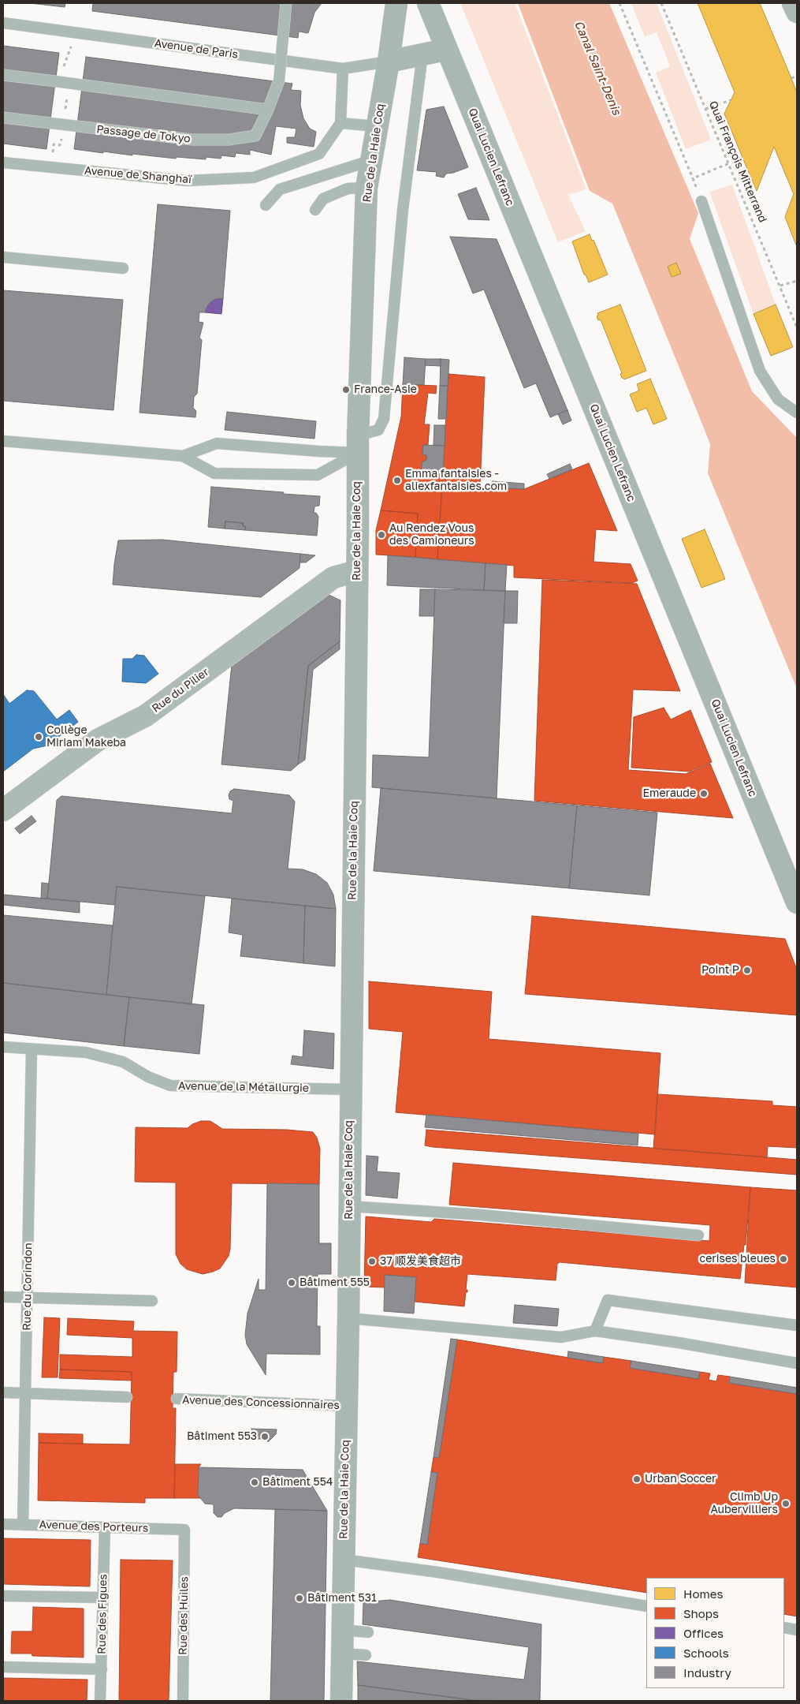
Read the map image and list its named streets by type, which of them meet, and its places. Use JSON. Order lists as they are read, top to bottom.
{
  "streets": {
    "main road": ["Rue de la Haie Coq", "Quai Lucien Lefranc"],
    "street": ["Rue du Pilier"],
    "lane": [
      "Avenue de Paris",
      "Passage de Tokyo",
      "Avenue de Shanghaï",
      "Avenue de la Métallurgie",
      "Rue du Corindon",
      "Avenue des Concessionnaires",
      "Avenue des Porteurs",
      "Rue des Figues",
      "Rue des Huiles"
    ],
    "path": ["Quai François Mitterrand"]
  },
  "crossings": [
    ["Avenue de Paris", "Rue de la Haie Coq"],
    ["Rue de la Haie Coq", "Rue du Pilier"],
    ["Rue de la Haie Coq", "Avenue de la Métallurgie"],
    ["Rue de la Haie Coq", "Avenue des Concessionnaires"],
    ["Avenue de la Métallurgie", "Rue du Corindon"],
    ["Rue du Corindon", "Avenue des Porteurs"],
    ["Avenue des Porteurs", "Rue des Figues"],
    ["Avenue des Porteurs", "Rue des Huiles"]
  ],
  "water": ["Canal Saint-Denis"],
  "places": [
    "France-Asie",
    "Emma fantaisies - aliexfantaisies.com",
    "Au Rendez Vous des Camioneurs",
    "Collège Miriam Makeba",
    "Emeraude",
    "Point P",
    "cerises bleues",
    "37 顺发美食超市",
    "Bâtiment 555",
    "Bâtiment 553",
    "Urban Soccer",
    "Bâtiment 554",
    "Climb Up Aubervilliers",
    "Bâtiment 531"
  ],
  "legend": [
    "Homes",
    "Shops",
    "Offices",
    "Schools",
    "Industry"
  ]
}
